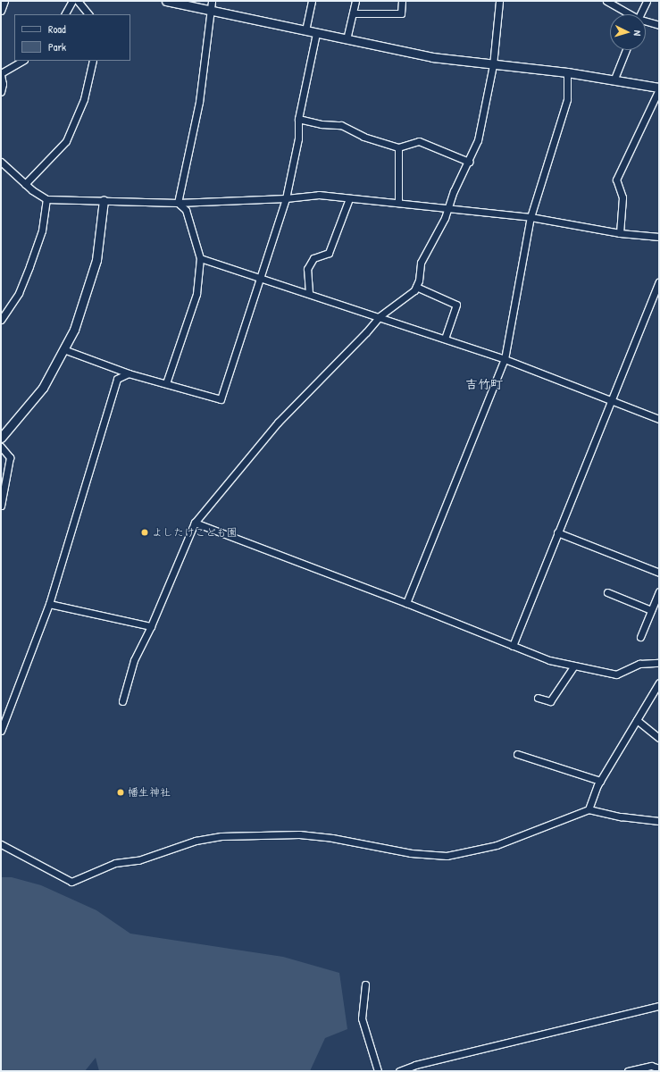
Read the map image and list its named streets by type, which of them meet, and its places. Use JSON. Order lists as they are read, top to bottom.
{
  "districts": ["吉竹町"],
  "places": ["よしたけこども園", "幡生神社"],
  "legend": ["Road", "Park"],
  "north": "right"
}
